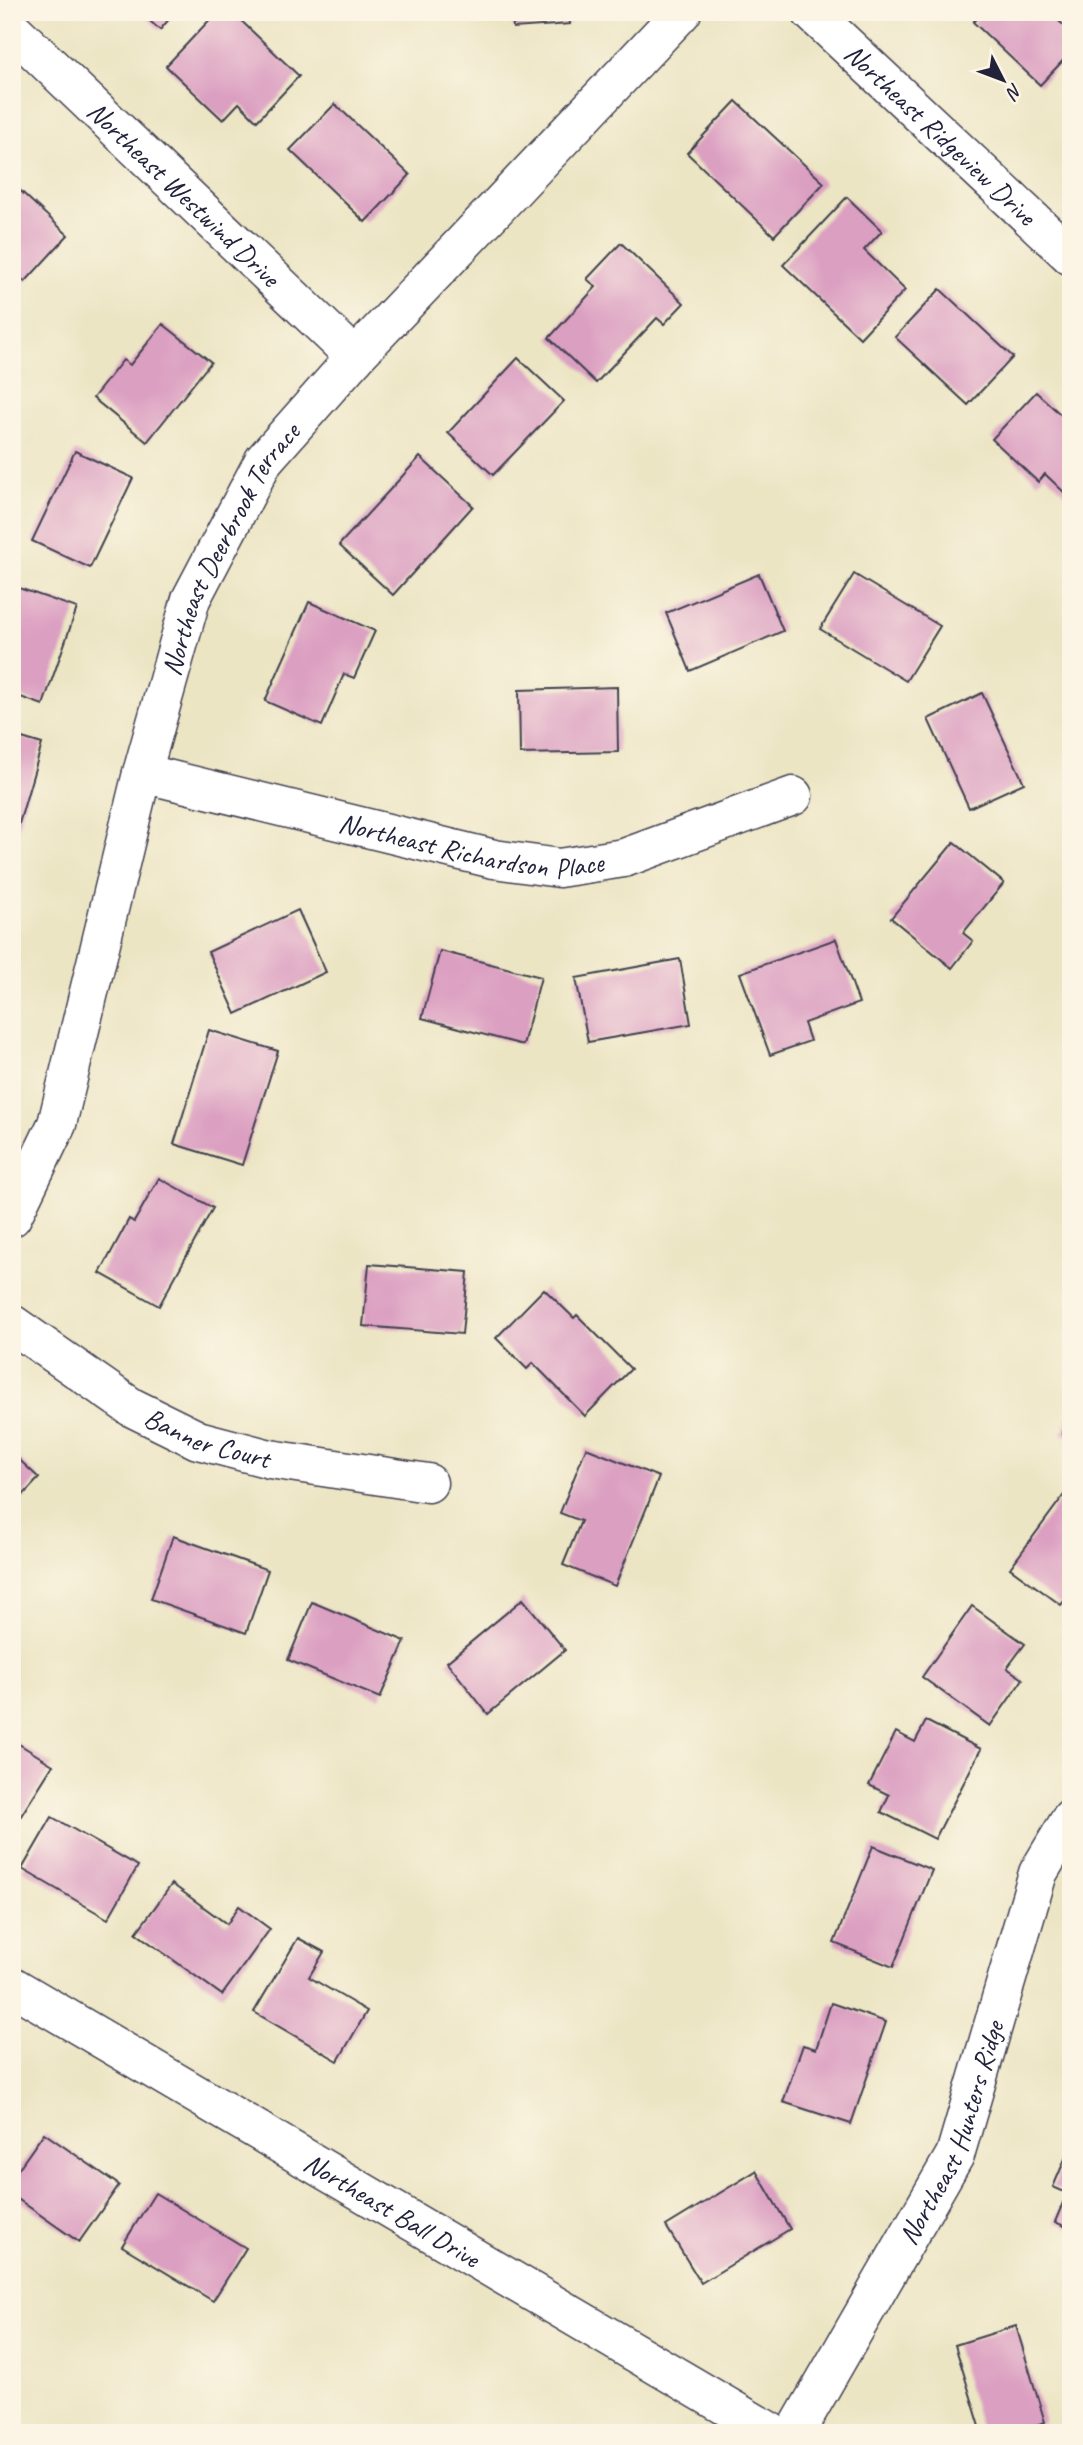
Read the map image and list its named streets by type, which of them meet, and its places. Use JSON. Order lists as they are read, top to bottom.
{
  "streets": {
    "street": [
      "Northeast Ridgeview Drive",
      "Northeast Westwind Drive",
      "Northeast Deerbrook Terrace",
      "Northeast Richardson Place",
      "Banner Court",
      "Northeast Hunters Ridge",
      "Northeast Ball Drive"
    ]
  },
  "crossings": [
    ["Northeast Westwind Drive", "Northeast Deerbrook Terrace"],
    ["Northeast Deerbrook Terrace", "Northeast Richardson Place"]
  ],
  "north": "bottom right"
}
